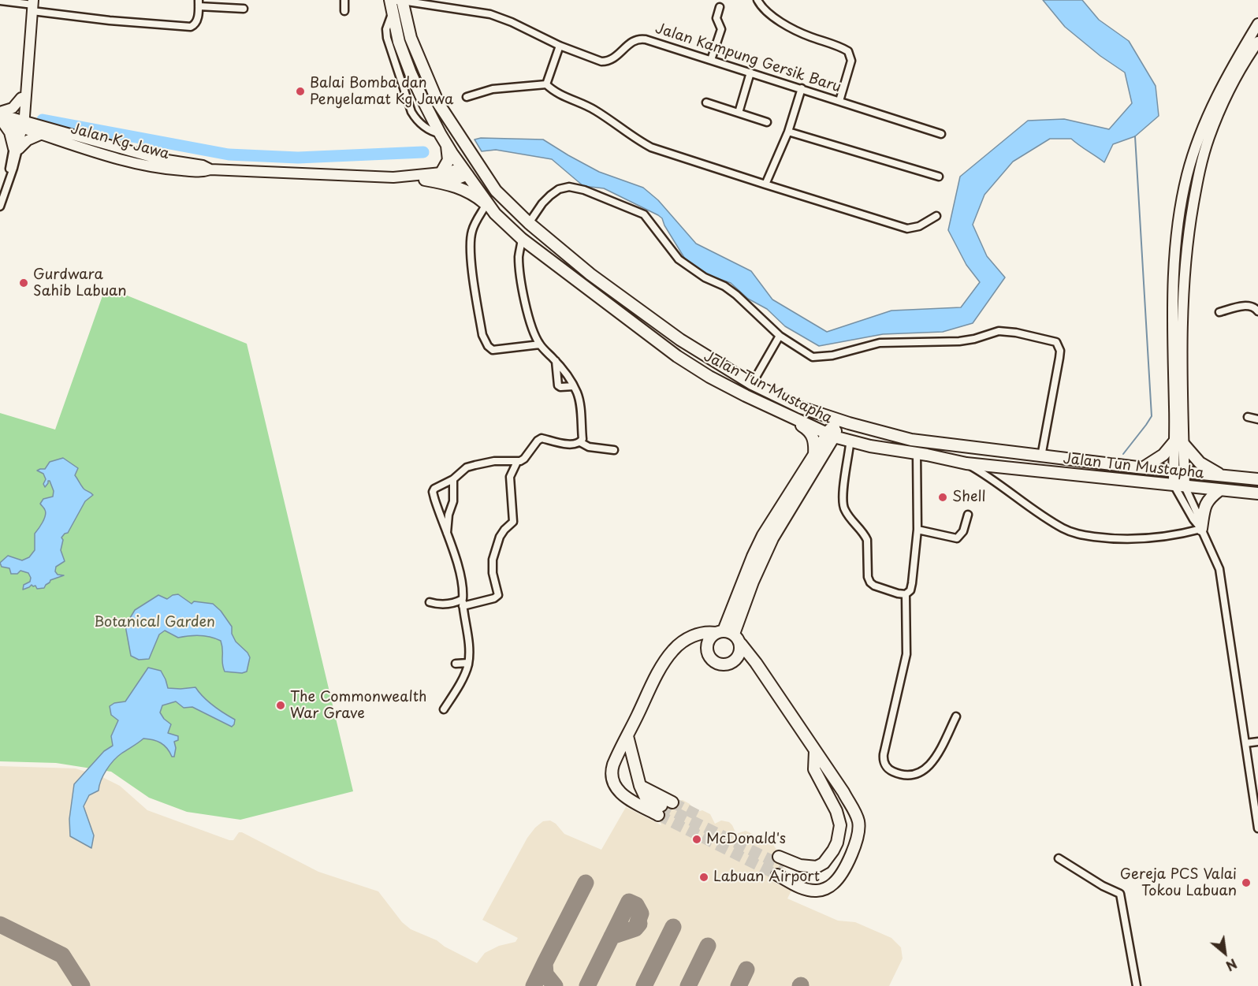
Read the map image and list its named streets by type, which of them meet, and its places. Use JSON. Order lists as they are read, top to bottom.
{
  "streets": {
    "main road": ["Jalan Kg Jawa", "Jalan Tun Mustapha"],
    "street": ["Jalan Kampung Gersik Baru"]
  },
  "crossings": [
    ["Jalan Kampung Gersik Baru", "Jalan Tun Mustapha"],
    ["Jalan Kg Jawa", "Jalan Tun Mustapha"]
  ],
  "parks": ["Botanical Garden"],
  "places": [
    "Balai Bomba dan Penyelamat Kg Jawa",
    "Gurdwara Sahib Labuan",
    "Shell",
    "The Commonwealth War Grave",
    "McDonald's",
    "Labuan Airport",
    "Gereja PCS Valai Tokou Labuan"
  ],
  "north": "bottom right"
}
